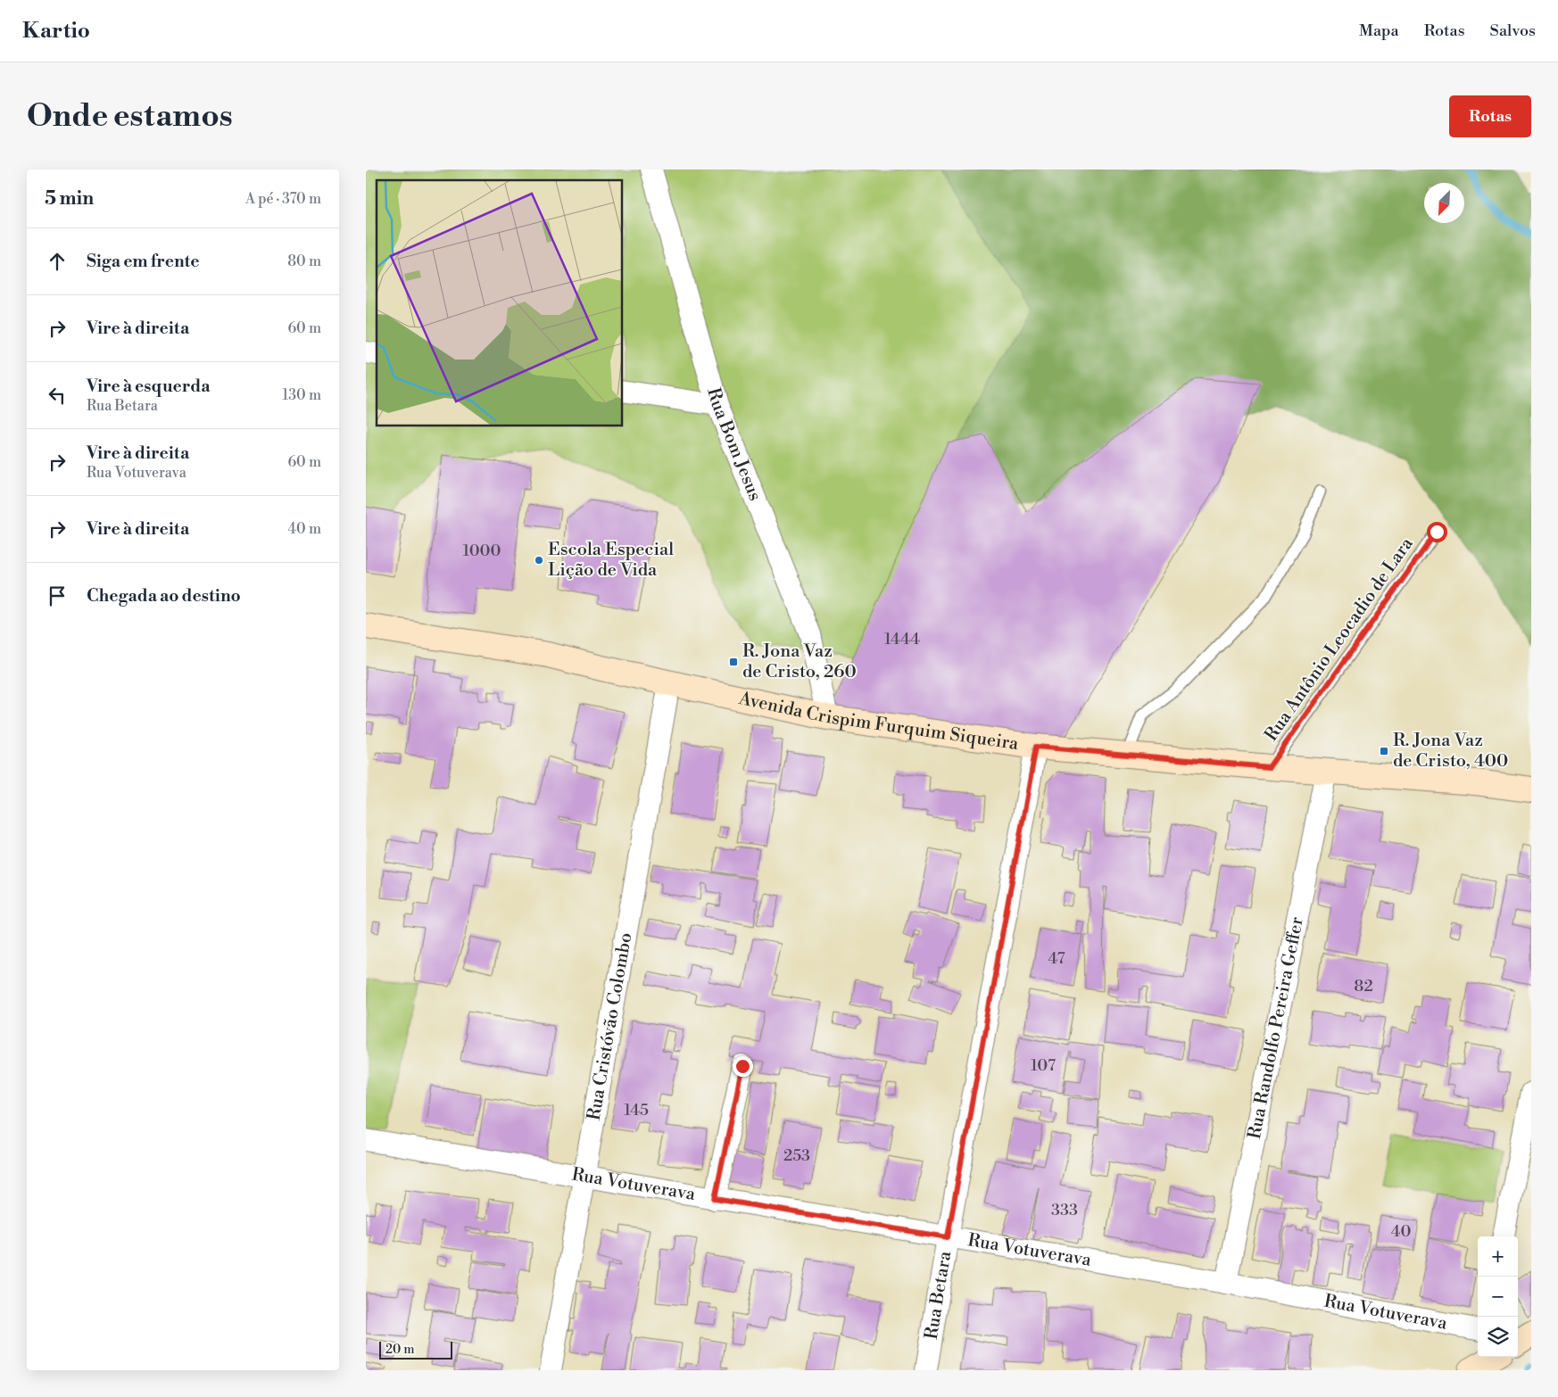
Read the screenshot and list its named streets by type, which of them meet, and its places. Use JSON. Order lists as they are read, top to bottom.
{
  "streets": {
    "main road": ["Avenida Crispim Furquim Siqueira"],
    "street": [
      "Rua Bom Jesus",
      "Rua Cristóvão Colombo",
      "Rua Randolfo Pereira Geffer",
      "Rua Votuverava",
      "Rua Betara"
    ],
    "lane": ["Rua Antônio Leocadio de Lara"]
  },
  "crossings": [
    ["Rua Bom Jesus", "Avenida Crispim Furquim Siqueira"],
    ["Rua Antônio Leocadio de Lara", "Avenida Crispim Furquim Siqueira"],
    ["Avenida Crispim Furquim Siqueira", "Rua Cristóvão Colombo"],
    ["Avenida Crispim Furquim Siqueira", "Rua Randolfo Pereira Geffer"],
    ["Avenida Crispim Furquim Siqueira", "Rua Betara"],
    ["Rua Cristóvão Colombo", "Rua Votuverava"],
    ["Rua Randolfo Pereira Geffer", "Rua Votuverava"],
    ["Rua Votuverava", "Rua Betara"]
  ],
  "places": {
    "other": ["Escola Especial Lição de Vida"],
    "transit": ["R. Jona Vaz de Cristo, 260", "R. Jona Vaz de Cristo, 400"]
  },
  "house_numbers": [
    "1000",
    "1444",
    "47",
    "82",
    "107",
    "145",
    "253",
    "333",
    "40"
  ],
  "scale_bar": "20 m",
  "north": "bottom left",
  "page": {
    "header": "Kartio",
    "nav": ["Mapa", "Rotas", "Salvos"],
    "buttons": "Rotas",
    "title": "Onde estamos",
    "heading": ["5 min", "A pé · 370 m"],
    "list": [
      ["Siga em frente", "80 m"],
      ["Vire à direita", "60 m"],
      ["Vire à esquerda", "Rua Betara", "130 m"],
      ["Vire à direita", "Rua Votuverava", "60 m"],
      ["Vire à direita", "40 m"],
      "Chegada ao destino"
    ],
    "map_buttons": ["+", "−"],
    "scale": "20 m"
  }
}
